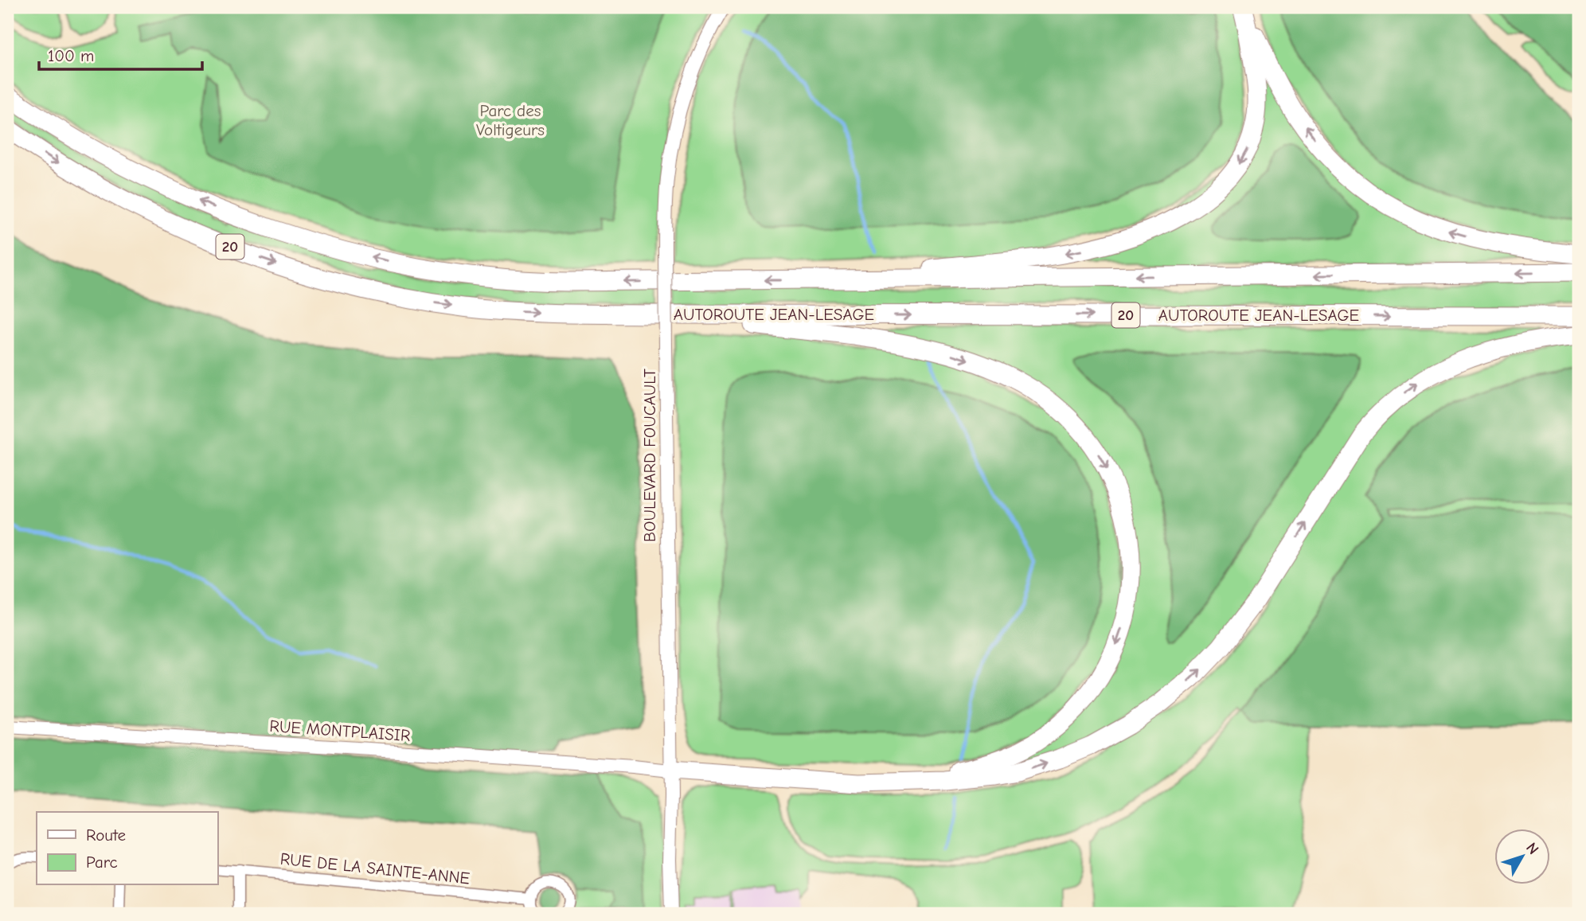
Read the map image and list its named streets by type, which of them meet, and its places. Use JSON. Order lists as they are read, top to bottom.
{
  "streets": {
    "highway": ["20", "AUTOROUTE JEAN-LESAGE"],
    "street": ["BOULEVARD FOUCAULT", "RUE MONTPLAISIR", "RUE DE LA SAINTE-ANNE"]
  },
  "crossings": [
    ["BOULEVARD FOUCAULT", "RUE MONTPLAISIR"]
  ],
  "parks": ["Parc des Voltigeurs"],
  "legend": ["Route", "Parc"],
  "scale_bar": "100 m",
  "north": "top right"
}
